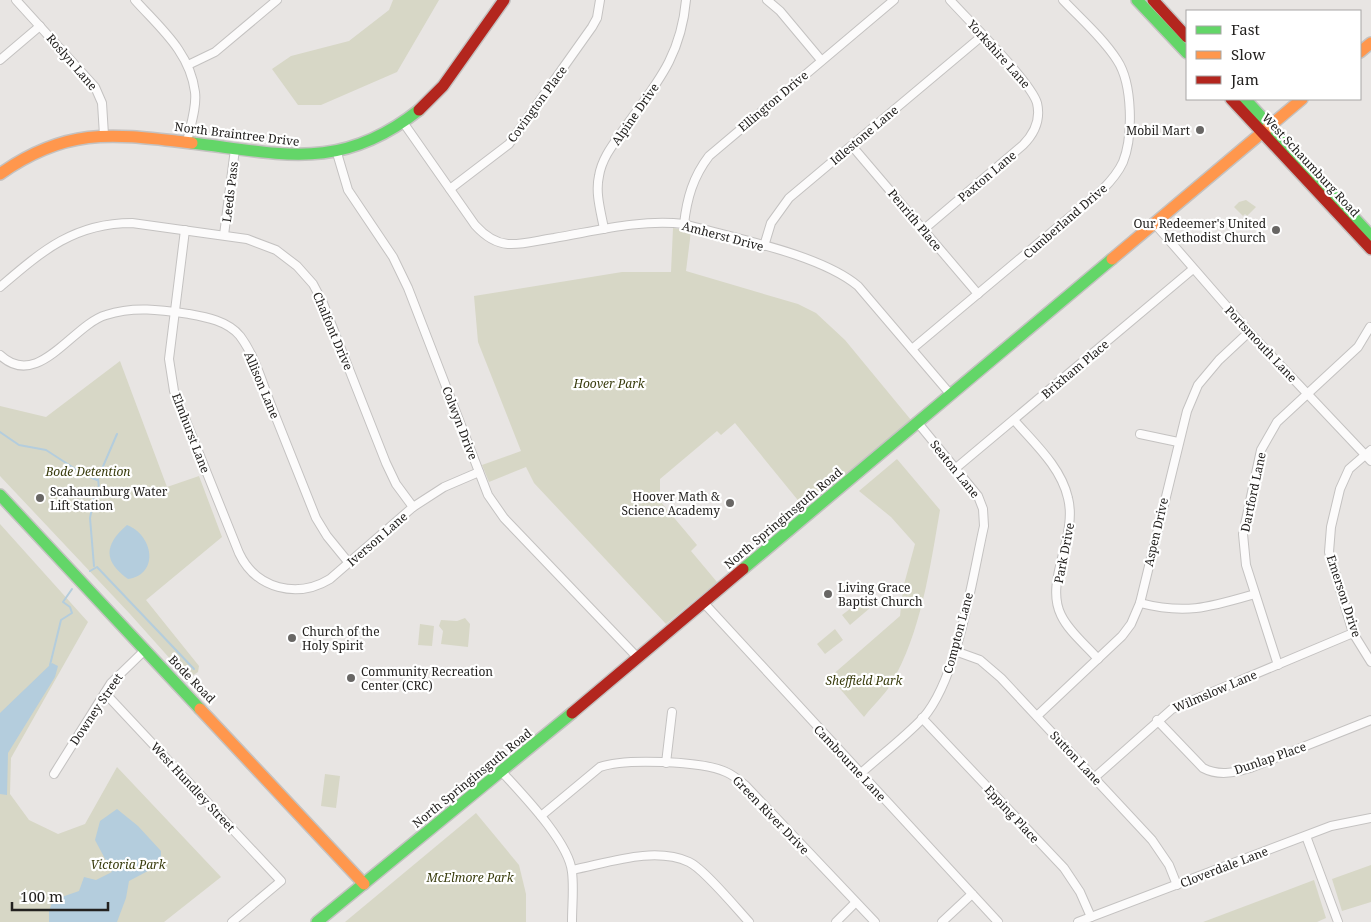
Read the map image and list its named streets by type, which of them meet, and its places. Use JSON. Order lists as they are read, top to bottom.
{
  "streets": {
    "street": [
      "Yorkshire Lane",
      "Roslyn Lane",
      "Ellington Drive",
      "Covington Place",
      "Alpine Drive",
      "North Braintree Drive",
      "Idlestone Lane",
      "West Schaumburg Road",
      "Paxton Lane",
      "Leeds Pass",
      "Penrith Place",
      "Cumberland Drive",
      "Amherst Drive",
      "Chalfont Drive",
      "Portsmouth Lane",
      "Brixham Place",
      "Allison Lane",
      "Colwyn Drive",
      "Elmhurst Lane",
      "Seaton Lane",
      "Dartford Lane",
      "North Springinsguth Road",
      "Aspen Drive",
      "Iverson Lane",
      "Park Drive",
      "Emerson Drive",
      "Compton Lane",
      "Bode Road",
      "Wilmslow Lane",
      "Downey Street",
      "Sutton Lane",
      "Dunlap Place",
      "Cambourne Lane",
      "West Hundley Street",
      "Epping Place",
      "Green River Drive",
      "Cloverdale Lane"
    ]
  },
  "crossings": [
    ["Yorkshire Lane", "Idlestone Lane"],
    ["Yorkshire Lane", "Paxton Lane"],
    ["Roslyn Lane", "North Braintree Drive"],
    ["Ellington Drive", "Amherst Drive"],
    ["Covington Place", "Amherst Drive"],
    ["Alpine Drive", "Amherst Drive"],
    ["North Braintree Drive", "Leeds Pass"],
    ["North Braintree Drive", "Amherst Drive"],
    ["North Braintree Drive", "Colwyn Drive"],
    ["Idlestone Lane", "Penrith Place"],
    ["Idlestone Lane", "Amherst Drive"],
    ["West Schaumburg Road", "North Springinsguth Road"],
    ["Paxton Lane", "Penrith Place"],
    ["Leeds Pass", "Chalfont Drive"],
    ["Penrith Place", "Cumberland Drive"],
    ["Cumberland Drive", "Amherst Drive"],
    ["Amherst Drive", "North Springinsguth Road"],
    ["Chalfont Drive", "Elmhurst Lane"],
    ["Chalfont Drive", "Iverson Lane"],
    ["Portsmouth Lane", "Brixham Place"],
    ["Portsmouth Lane", "Dartford Lane"],
    ["Portsmouth Lane", "North Springinsguth Road"],
    ["Portsmouth Lane", "Aspen Drive"],
    ["Portsmouth Lane", "Emerson Drive"],
    ["Brixham Place", "Seaton Lane"],
    ["Brixham Place", "Park Drive"],
    ["Allison Lane", "Elmhurst Lane"],
    ["Allison Lane", "Iverson Lane"],
    ["Colwyn Drive", "North Springinsguth Road"],
    ["Colwyn Drive", "Iverson Lane"],
    ["Elmhurst Lane", "Iverson Lane"],
    ["Seaton Lane", "North Springinsguth Road"],
    ["Seaton Lane", "Compton Lane"],
    ["Dartford Lane", "Wilmslow Lane"],
    ["North Springinsguth Road", "Bode Road"],
    ["North Springinsguth Road", "Cambourne Lane"],
    ["Aspen Drive", "Park Drive"],
    ["Aspen Drive", "Sutton Lane"],
    ["Emerson Drive", "Wilmslow Lane"],
    ["Compton Lane", "Sutton Lane"],
    ["Compton Lane", "Cambourne Lane"],
    ["Compton Lane", "Epping Place"],
    ["Bode Road", "Downey Street"],
    ["Wilmslow Lane", "Sutton Lane"],
    ["Wilmslow Lane", "Dunlap Place"],
    ["Downey Street", "West Hundley Street"],
    ["Sutton Lane", "Cloverdale Lane"],
    ["Epping Place", "Cloverdale Lane"]
  ],
  "parks": [
    "Hoover Park",
    "Bode Detention",
    "Sheffield Park",
    "Victoria Park",
    "McElmore Park"
  ],
  "places": [
    "Mobil Mart",
    "Our Redeemer's United Methodist Church",
    "Scahaumburg Water Lift Station",
    "Hoover Math & Science Academy",
    "Living Grace Baptist Church",
    "Church of the Holy Spirit",
    "Community Recreation Center (CRC)"
  ],
  "legend": ["Fast", "Slow", "Jam"],
  "scale_bar": "100 m"
}
